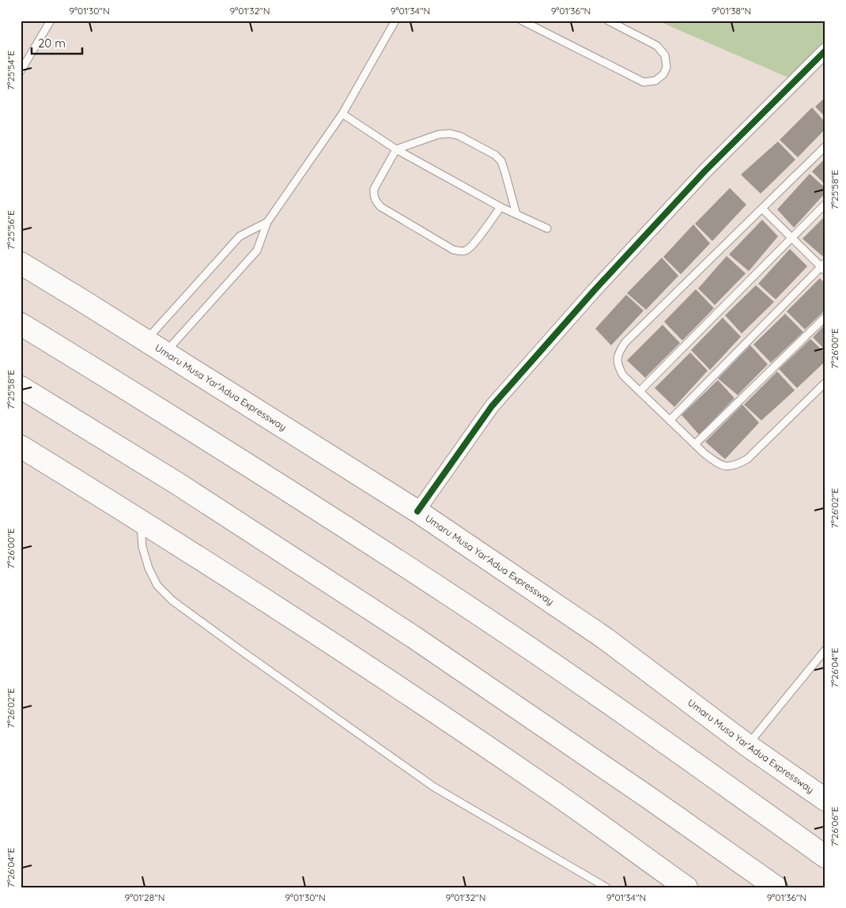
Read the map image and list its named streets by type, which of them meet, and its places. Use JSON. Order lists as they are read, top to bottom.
{
  "streets": {
    "highway": ["Umaru Musa Yar'Adua Expressway"]
  },
  "scale_bar": "20 m",
  "coordinates": [
    "9°01'30\"N",
    "9°01'32\"N",
    "9°01'34\"N",
    "9°01'36\"N",
    "9°01'38\"N",
    "7°25'54\"E",
    "7°25'58\"E",
    "7°25'56\"E",
    "7°26'00\"E",
    "7°26'02\"E",
    "7°26'04\"E",
    "7°26'06\"E",
    "9°01'28\"N"
  ]
}
